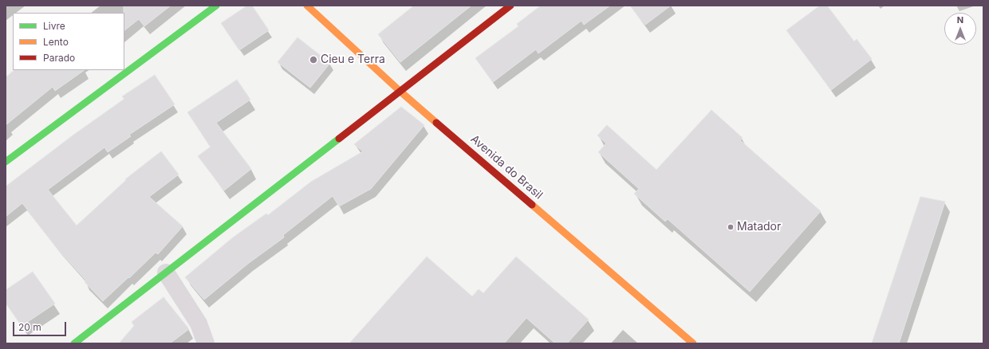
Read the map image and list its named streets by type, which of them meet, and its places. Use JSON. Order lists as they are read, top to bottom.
{
  "streets": {
    "street": ["Avenida do Brasil"]
  },
  "places": ["Cieu e Terra", "Matador"],
  "legend": ["Livre", "Lento", "Parado"],
  "scale_bar": "20 m",
  "north": "top"
}
